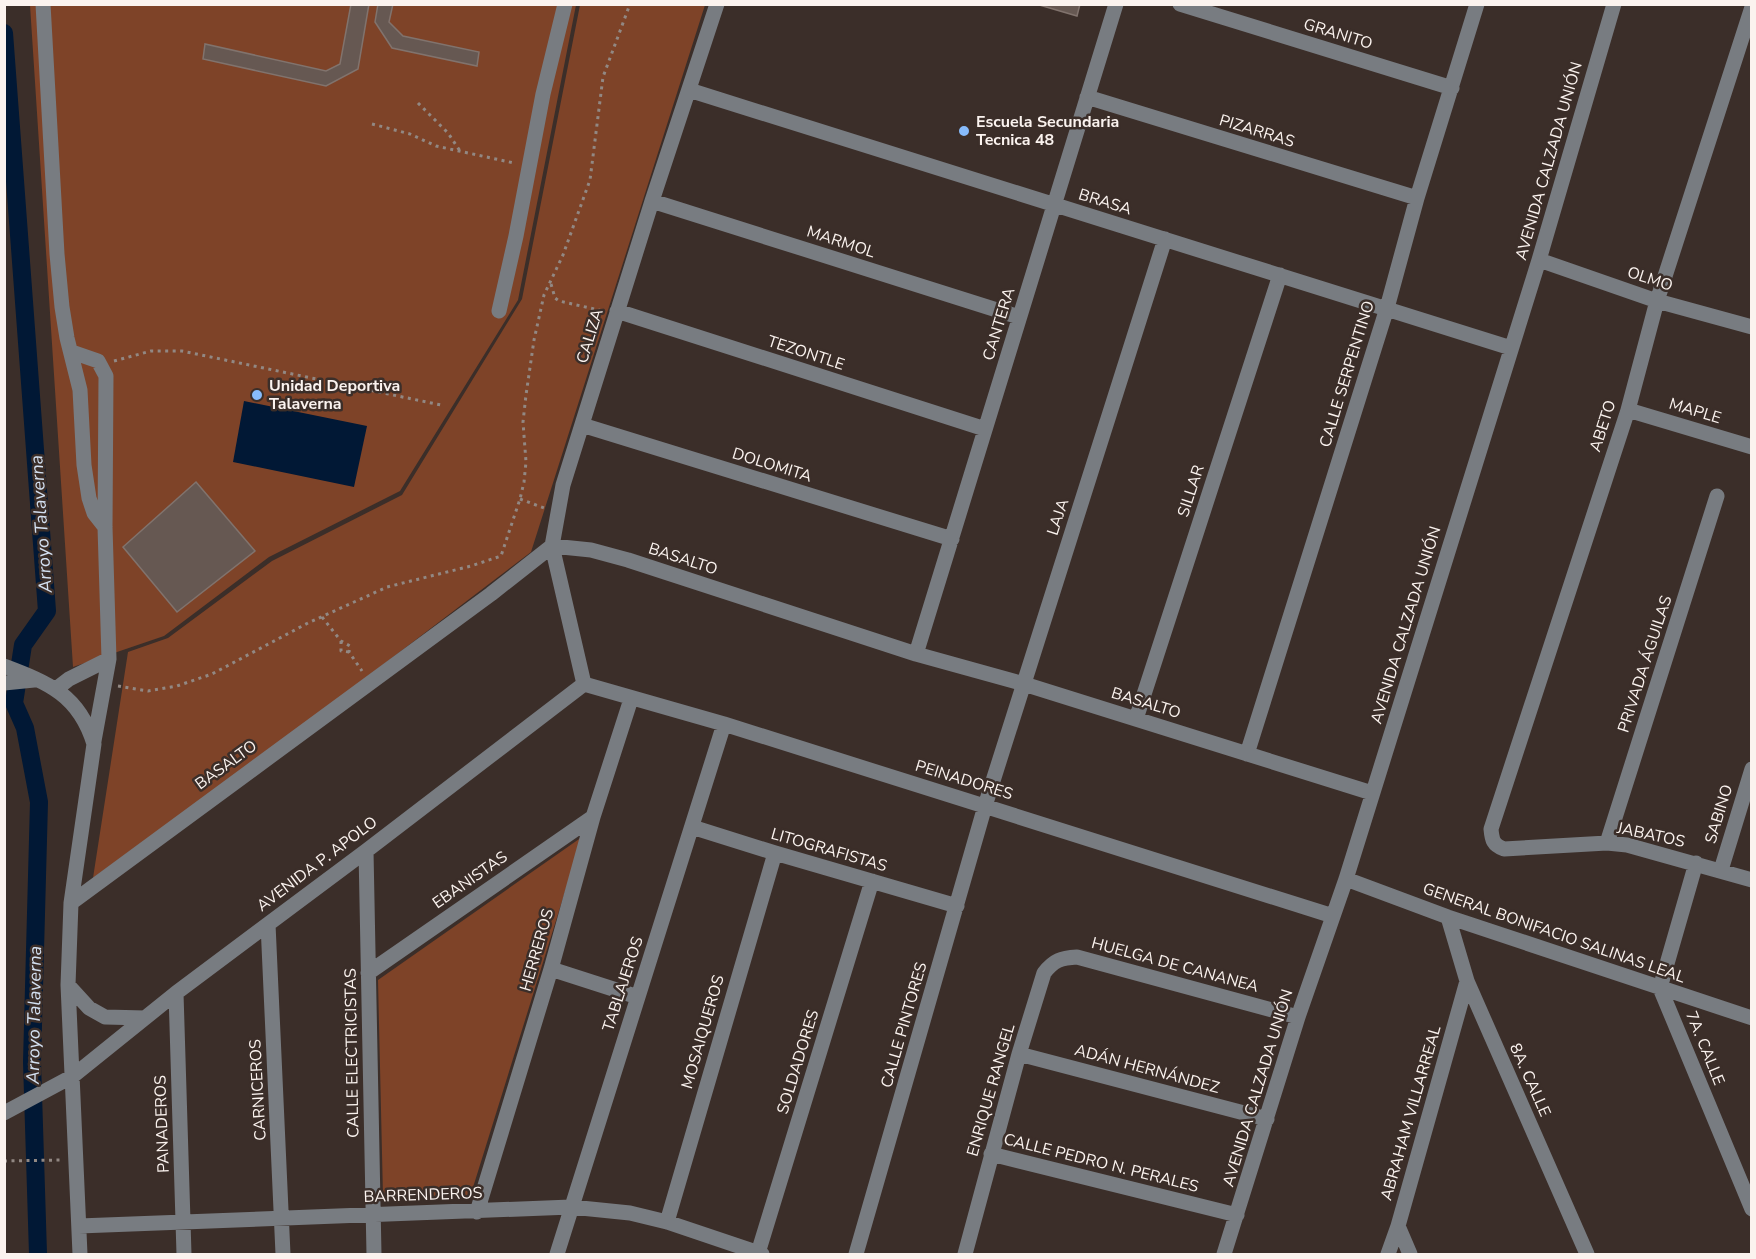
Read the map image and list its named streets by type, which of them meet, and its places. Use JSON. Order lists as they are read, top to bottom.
{
  "streets": {
    "street": [
      "GRANITO",
      "PIZARRAS",
      "AVENIDA CALZADA UNIÓN",
      "BRASA",
      "MARMOL",
      "OLMO",
      "CANTERA",
      "CALIZA",
      "TEZONTLE",
      "CALLE SERPENTINO",
      "MAPLE",
      "ABETO",
      "DOLOMITA",
      "SILLAR",
      "LAJA",
      "BASALTO",
      "PRIVADA ÁGUILAS",
      "PEINADORES",
      "SABINO",
      "JABATOS",
      "LITOGRAFISTAS",
      "AVENIDA P. APOLO",
      "EBANISTAS",
      "GENERAL BONIFACIO SALINAS LEAL",
      "HERREROS",
      "HUELGA DE CANANEA",
      "TABLAJEROS",
      "CALLE PINTORES",
      "MOSAIQUEROS",
      "7A. CALLE",
      "CALLE ELECTRICISTAS",
      "SOLDADORES",
      "ADÁN HERNÁNDEZ",
      "8A. CALLE",
      "CARNICEROS",
      "ENRIQUE RANGEL",
      "ABRAHAM VILLARREAL",
      "PANADEROS",
      "CALLE PEDRO N. PERALES",
      "BARRENDEROS"
    ]
  },
  "crossings": [
    ["GRANITO", "CALLE SERPENTINO"],
    ["PIZARRAS", "CANTERA"],
    ["PIZARRAS", "CALLE SERPENTINO"],
    ["AVENIDA CALZADA UNIÓN", "BRASA"],
    ["AVENIDA CALZADA UNIÓN", "OLMO"],
    ["AVENIDA CALZADA UNIÓN", "BASALTO"],
    ["AVENIDA CALZADA UNIÓN", "PEINADORES"],
    ["AVENIDA CALZADA UNIÓN", "GENERAL BONIFACIO SALINAS LEAL"],
    ["AVENIDA CALZADA UNIÓN", "HUELGA DE CANANEA"],
    ["AVENIDA CALZADA UNIÓN", "ADÁN HERNÁNDEZ"],
    ["AVENIDA CALZADA UNIÓN", "CALLE PEDRO N. PERALES"],
    ["BRASA", "CANTERA"],
    ["BRASA", "CALIZA"],
    ["BRASA", "CALLE SERPENTINO"],
    ["BRASA", "SILLAR"],
    ["BRASA", "LAJA"],
    ["MARMOL", "CANTERA"],
    ["MARMOL", "CALIZA"],
    ["OLMO", "ABETO"],
    ["CANTERA", "TEZONTLE"],
    ["CANTERA", "DOLOMITA"],
    ["CANTERA", "BASALTO"],
    ["CALIZA", "TEZONTLE"],
    ["CALIZA", "DOLOMITA"],
    ["CALIZA", "BASALTO"],
    ["CALIZA", "PEINADORES"],
    ["CALIZA", "AVENIDA P. APOLO"],
    ["CALLE SERPENTINO", "BASALTO"],
    ["MAPLE", "ABETO"],
    ["ABETO", "JABATOS"],
    ["SILLAR", "BASALTO"],
    ["LAJA", "BASALTO"],
    ["LAJA", "PEINADORES"],
    ["LAJA", "CALLE PINTORES"],
    ["PRIVADA ÁGUILAS", "JABATOS"],
    ["PEINADORES", "AVENIDA P. APOLO"],
    ["PEINADORES", "HERREROS"],
    ["PEINADORES", "TABLAJEROS"],
    ["PEINADORES", "CALLE PINTORES"],
    ["SABINO", "JABATOS"],
    ["LITOGRAFISTAS", "TABLAJEROS"],
    ["LITOGRAFISTAS", "CALLE PINTORES"],
    ["LITOGRAFISTAS", "MOSAIQUEROS"],
    ["LITOGRAFISTAS", "SOLDADORES"],
    ["AVENIDA P. APOLO", "CALLE ELECTRICISTAS"],
    ["AVENIDA P. APOLO", "CARNICEROS"],
    ["AVENIDA P. APOLO", "PANADEROS"],
    ["EBANISTAS", "HERREROS"],
    ["EBANISTAS", "CALLE ELECTRICISTAS"],
    ["GENERAL BONIFACIO SALINAS LEAL", "7A. CALLE"],
    ["GENERAL BONIFACIO SALINAS LEAL", "8A. CALLE"],
    ["HERREROS", "BARRENDEROS"],
    ["HUELGA DE CANANEA", "ENRIQUE RANGEL"],
    ["TABLAJEROS", "BARRENDEROS"],
    ["MOSAIQUEROS", "BARRENDEROS"],
    ["CALLE ELECTRICISTAS", "BARRENDEROS"],
    ["SOLDADORES", "BARRENDEROS"],
    ["ADÁN HERNÁNDEZ", "ENRIQUE RANGEL"],
    ["8A. CALLE", "ABRAHAM VILLARREAL"],
    ["CARNICEROS", "BARRENDEROS"],
    ["ENRIQUE RANGEL", "CALLE PEDRO N. PERALES"],
    ["PANADEROS", "BARRENDEROS"]
  ],
  "water": ["Arroyo Talaverna"],
  "places": ["Escuela Secundaria Tecnica 48", "Unidad Deportiva Talaverna"]
}
